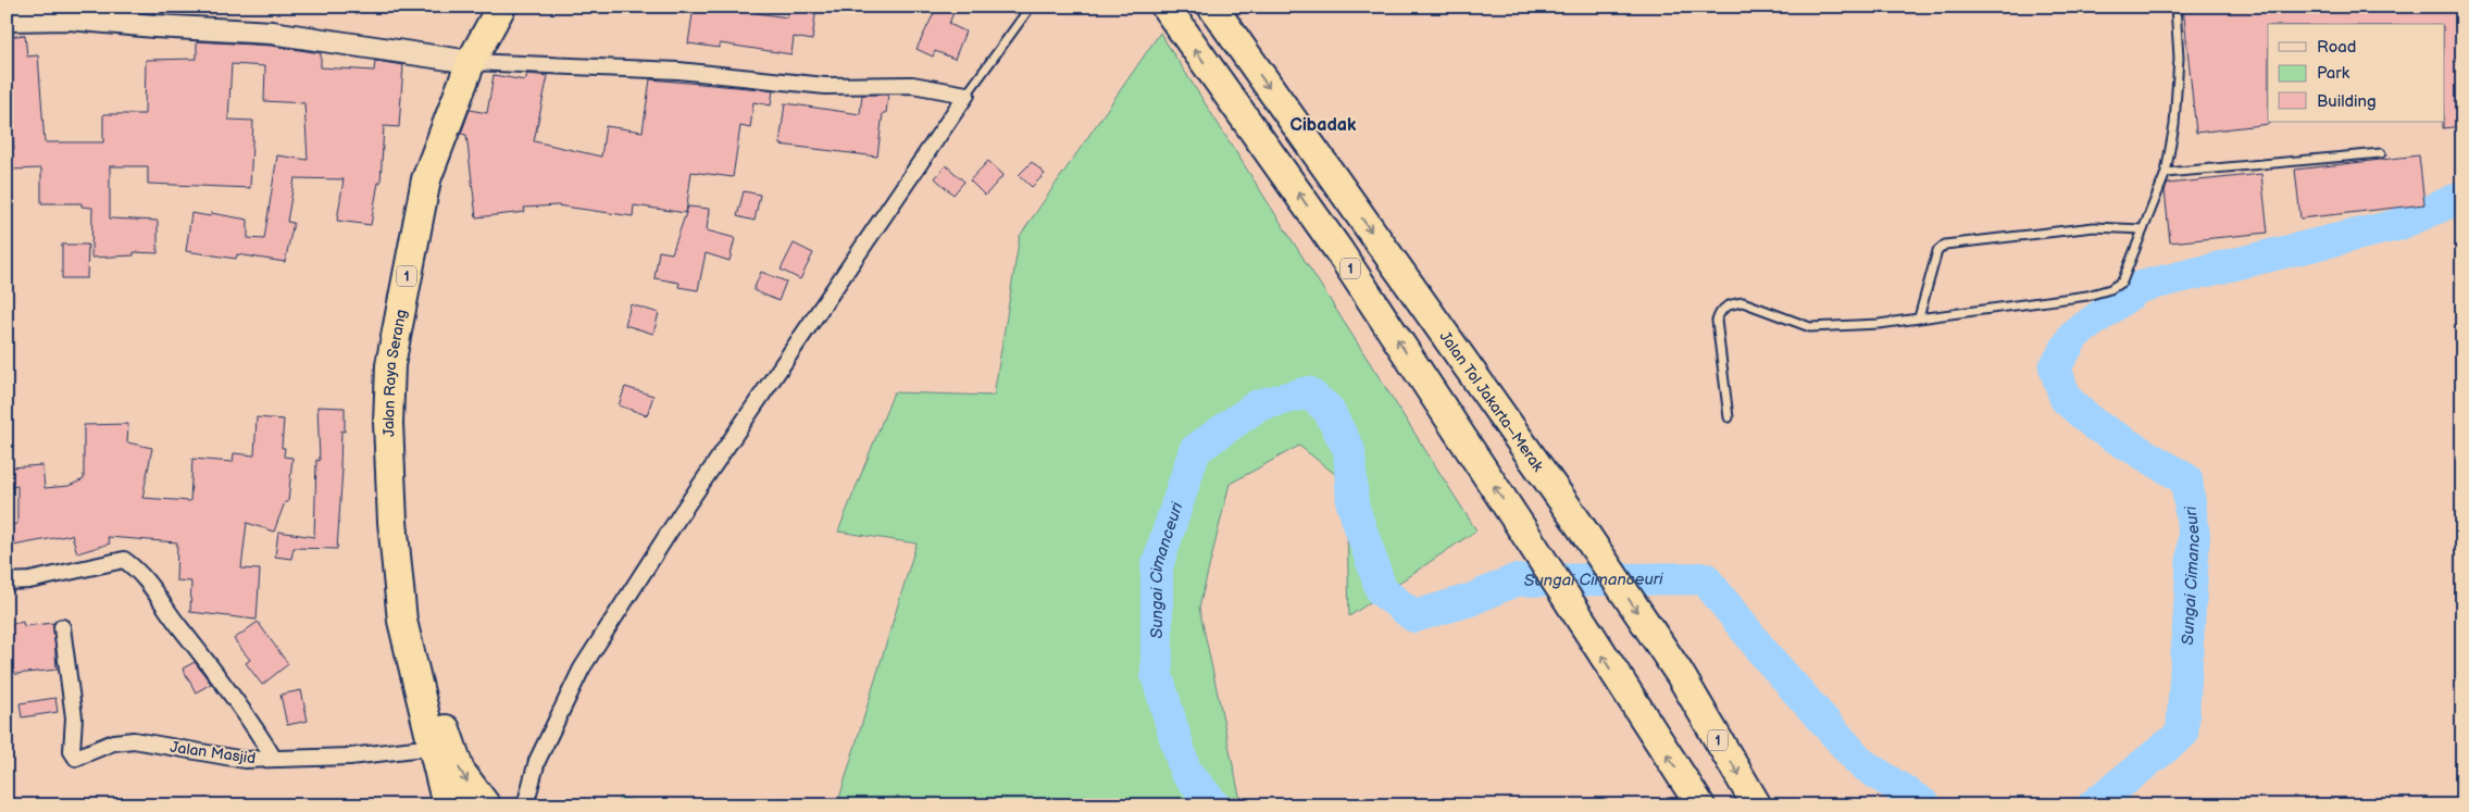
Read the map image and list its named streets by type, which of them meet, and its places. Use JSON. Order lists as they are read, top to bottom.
{
  "streets": {
    "highway": ["1", "Jalan Raya Serang", "Jalan Tol Jakarta–Merak"],
    "street": ["Jalan Masjid"]
  },
  "crossings": [
    ["Jalan Raya Serang", "Jalan Masjid"]
  ],
  "districts": ["Cibadak"],
  "water": ["Sungai Cimanceuri"],
  "legend": ["Road", "Park", "Building"]
}
